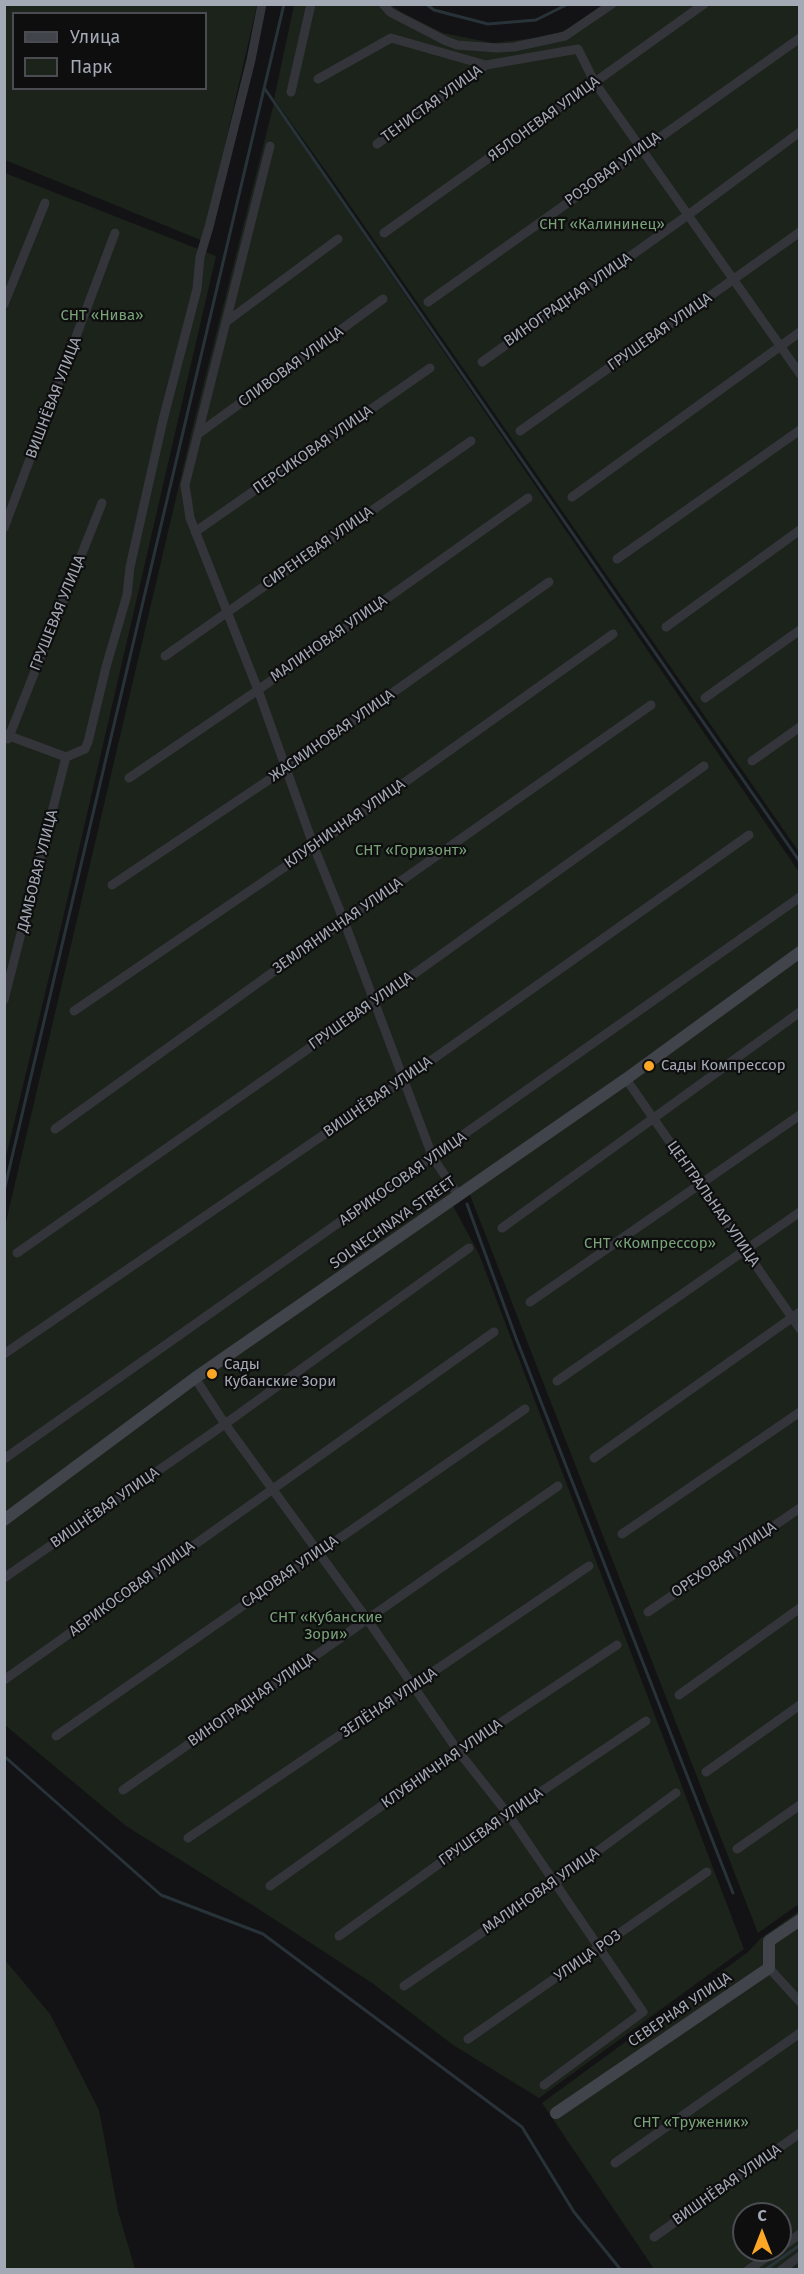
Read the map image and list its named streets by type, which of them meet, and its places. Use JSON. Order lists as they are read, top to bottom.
{
  "streets": {
    "street": [
      "ТЕНИСТАЯ УЛИЦА",
      "ЯБЛОНЕВАЯ УЛИЦА",
      "РОЗОВАЯ УЛИЦА",
      "ВИНОГРАДНАЯ УЛИЦА",
      "ГРУШЕВАЯ УЛИЦА",
      "СЛИВОВАЯ УЛИЦА",
      "ВИШНЁВАЯ УЛИЦА",
      "ПЕРСИКОВАЯ УЛИЦА",
      "СИРЕНЕВАЯ УЛИЦА",
      "МАЛИНОВАЯ УЛИЦА",
      "ЖАСМИНОВАЯ УЛИЦА",
      "КЛУБНИЧНАЯ УЛИЦА",
      "ДАМБОВАЯ УЛИЦА",
      "ЗЕМЛЯНИЧНАЯ УЛИЦА",
      "АБРИКОСОВАЯ УЛИЦА",
      "ЦЕНТРАЛЬНАЯ УЛИЦА",
      "SOLNECHNAYA STREET",
      "ОРЕХОВАЯ УЛИЦА",
      "САДОВАЯ УЛИЦА",
      "ЗЕЛЁНАЯ УЛИЦА",
      "УЛИЦА РОЗ",
      "СЕВЕРНАЯ УЛИЦА"
    ]
  },
  "crossings": [
    ["ЦЕНТРАЛЬНАЯ УЛИЦА", "SOLNECHNAYA STREET"]
  ],
  "parks": [
    "СНТ «Калининец»",
    "СНТ «Нива»",
    "СНТ «Горизонт»",
    "СНТ «Компрессор»",
    "СНТ «Кубанские Зори»",
    "СНТ «Труженик»"
  ],
  "places": ["Сады Компрессор", "Сады Кубанские Зори"],
  "legend": ["Улица", "Парк"],
  "north": "top"
}
